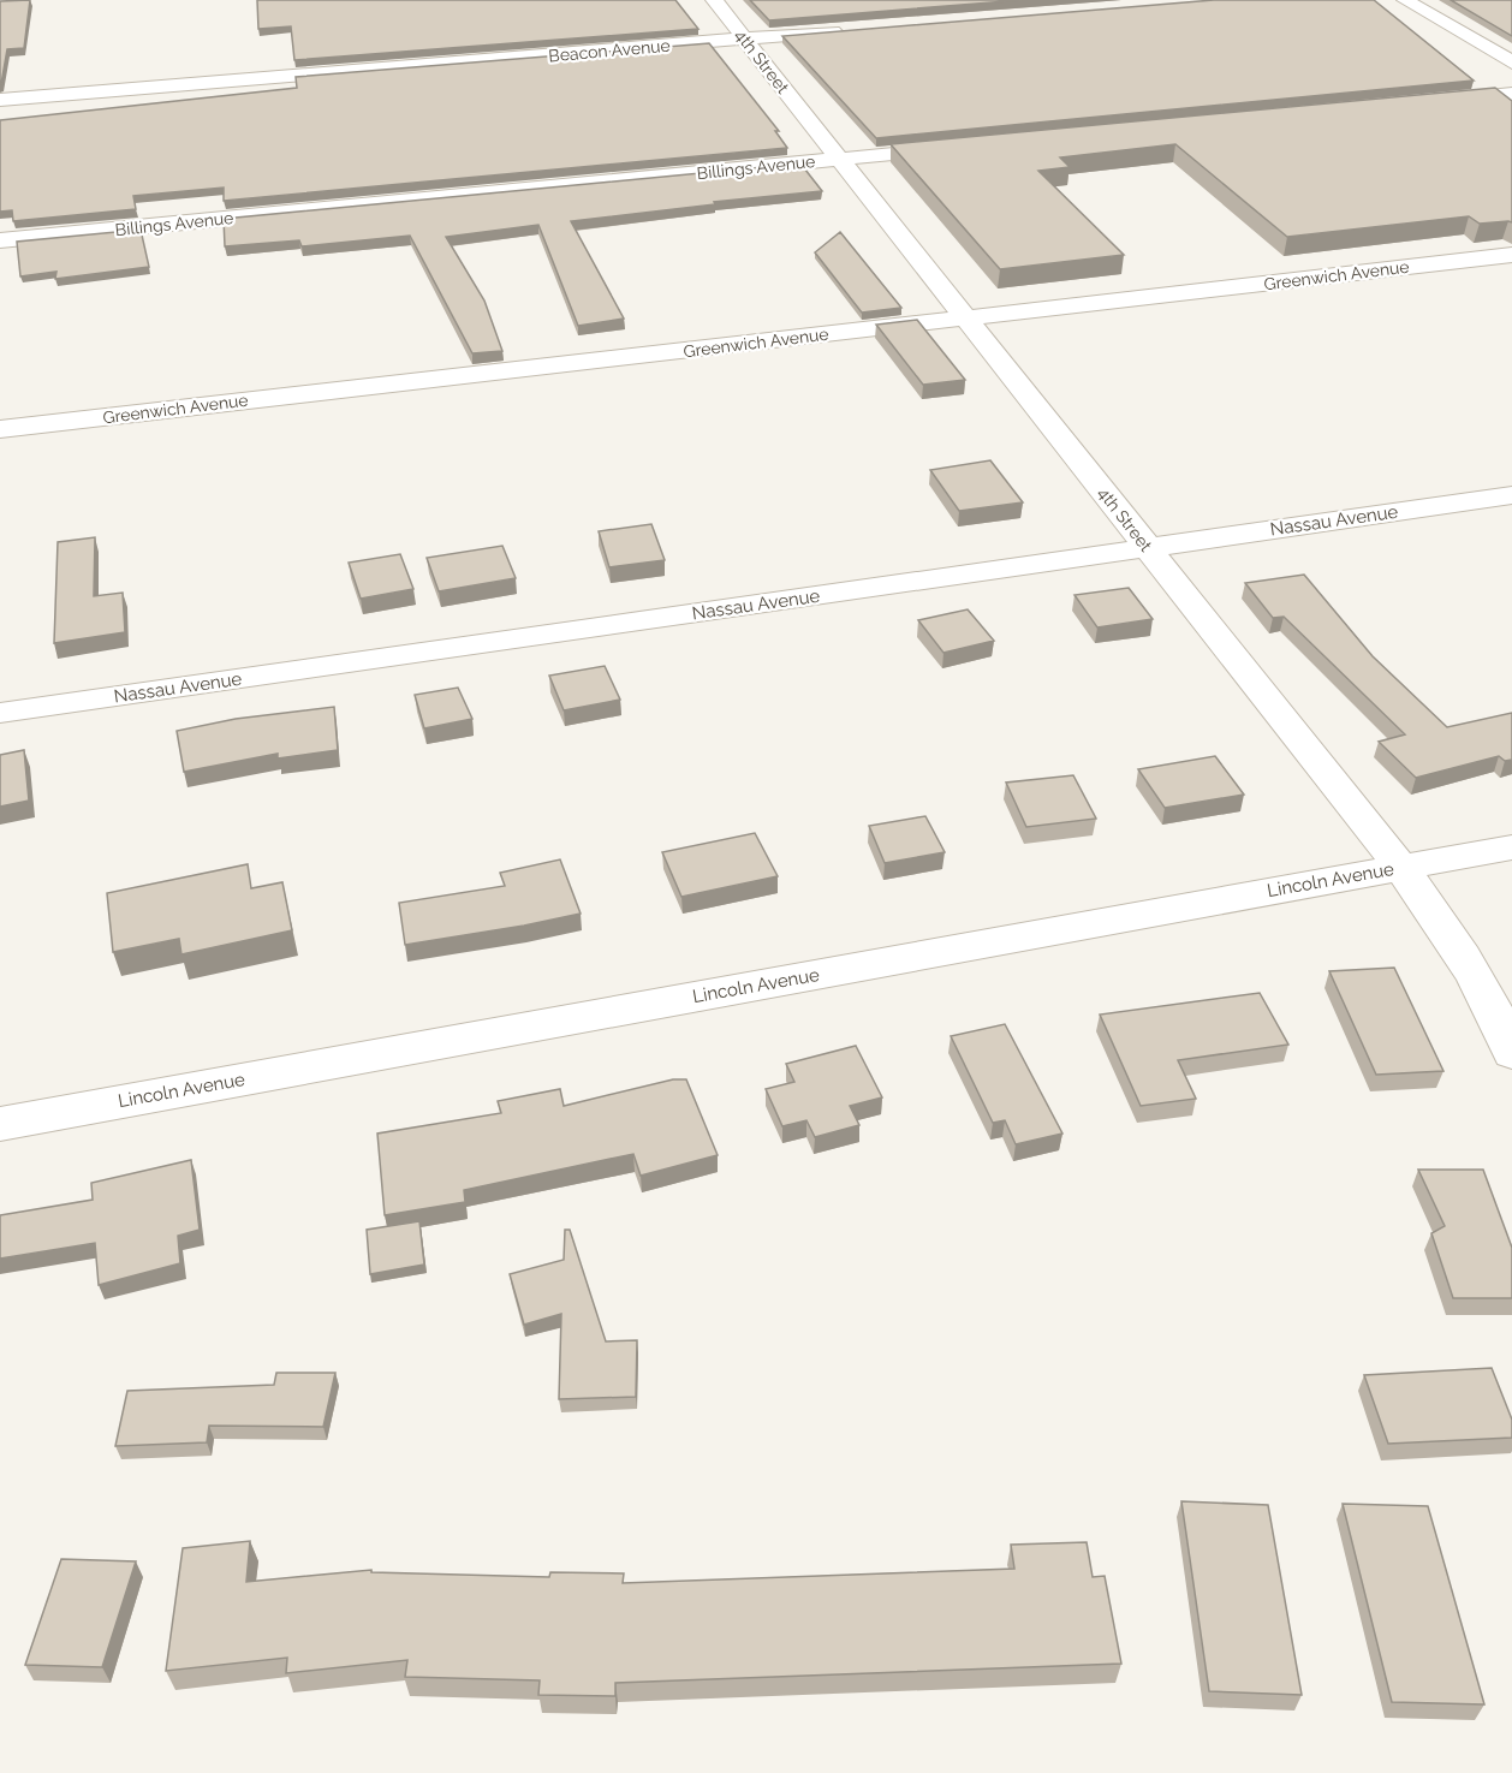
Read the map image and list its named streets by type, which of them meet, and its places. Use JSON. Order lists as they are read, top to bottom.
{
  "streets": {
    "street": [
      "Beacon Avenue",
      "4th Street",
      "Billings Avenue",
      "Greenwich Avenue",
      "Nassau Avenue",
      "Lincoln Avenue"
    ]
  },
  "crossings": [
    ["Beacon Avenue", "4th Street"],
    ["4th Street", "Billings Avenue"],
    ["4th Street", "Greenwich Avenue"],
    ["4th Street", "Nassau Avenue"],
    ["4th Street", "Lincoln Avenue"]
  ]
}
